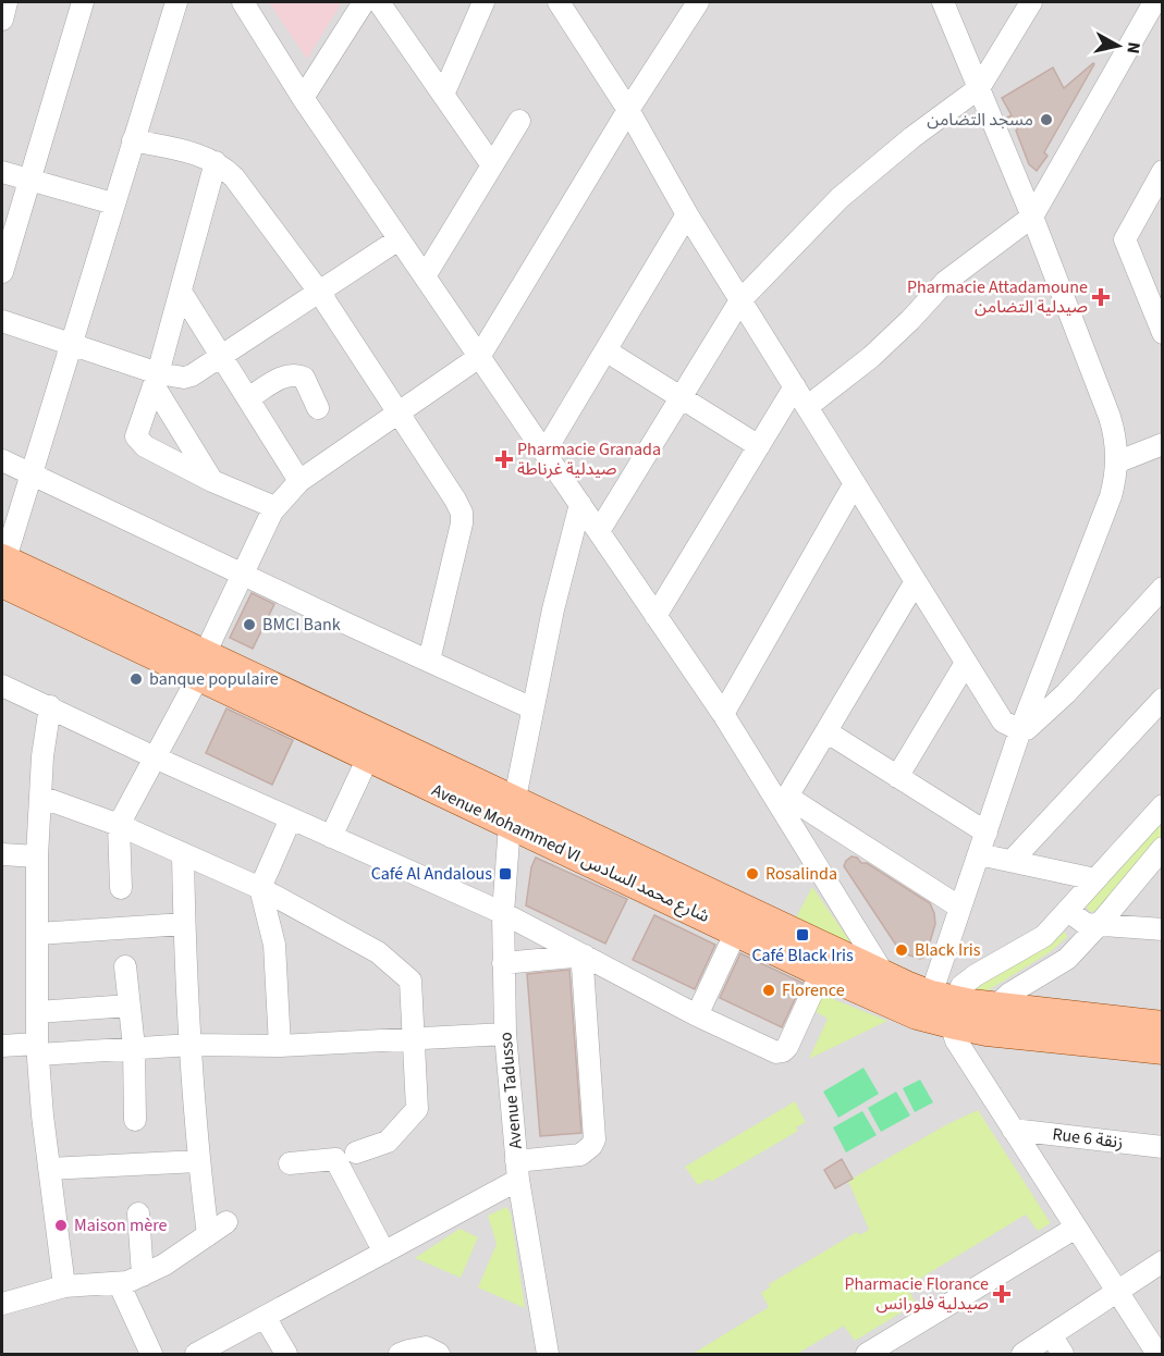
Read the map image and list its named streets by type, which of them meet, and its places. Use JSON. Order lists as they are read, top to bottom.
{
  "streets": {
    "main road": ["Avenue Mohammed VI شارع محمد السادس"],
    "street": ["Avenue Tadusso", "Rue 6 زنقة"]
  },
  "crossings": [
    ["Avenue Mohammed VI شارع محمد السادس", "Avenue Tadusso"]
  ],
  "places": {
    "other": [
      "مسجد التضامن",
      "BMCI Bank",
      "banque populaire",
      "Rosalinda",
      "Black Iris",
      "Florence",
      "Maison mère"
    ],
    "health": ["Pharmacie Attadamoune صيدلية التضامن", "Pharmacie Granada صيدلية غرناطة", "Pharmacie Florance صيدلية فلورانس"],
    "transit": ["Café Al Andalous", "Café Black Iris"]
  },
  "north": "right"
}
